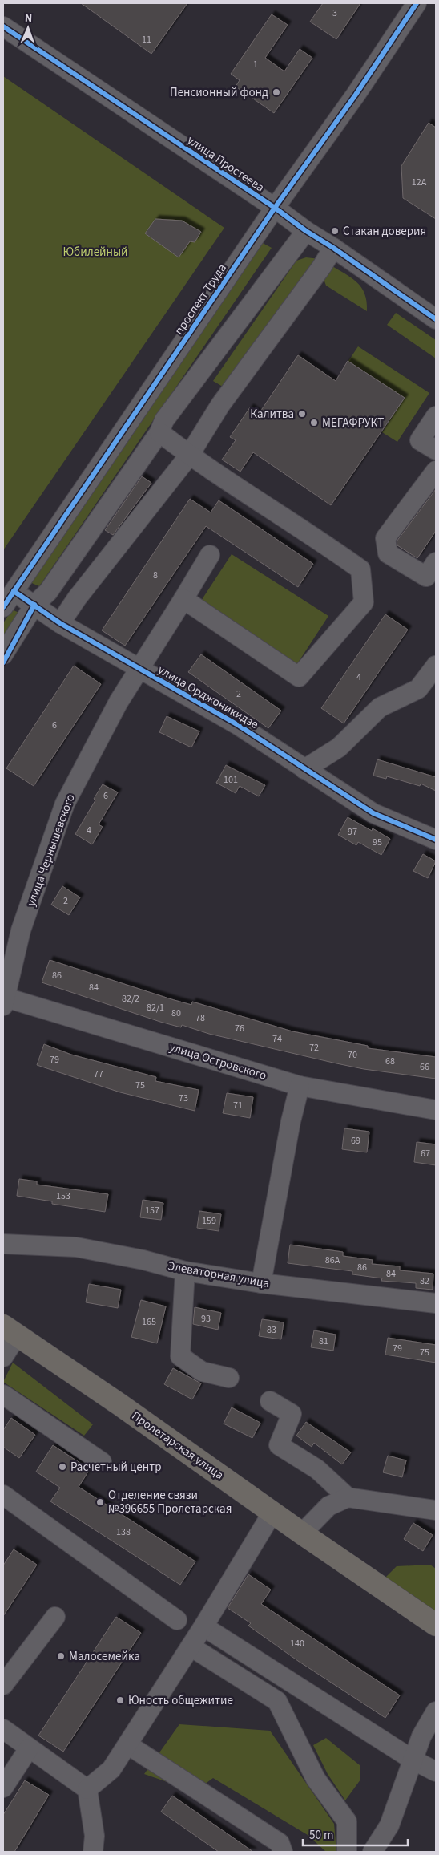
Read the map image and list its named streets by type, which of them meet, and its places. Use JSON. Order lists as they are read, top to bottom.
{
  "streets": {
    "main road": ["Пролетарская улица"],
    "street": [
      "улица Простеева",
      "проспект Труда",
      "улица Орджоникидзе",
      "улица Чернышевского",
      "улица Островского",
      "Элеваторная улица"
    ]
  },
  "crossings": [
    ["улица Простеева", "проспект Труда"],
    ["проспект Труда", "улица Орджоникидзе"],
    ["улица Орджоникидзе", "улица Чернышевского"],
    ["улица Чернышевского", "улица Островского"]
  ],
  "parks": ["Юбилейный"],
  "places": [
    "Пенсионный фонд",
    "Стакан доверия",
    "Калитва",
    "МЕГАФРУКТ",
    "Расчетный центр",
    "Отделение связи №396655 Пролетарская",
    "Малосемейка",
    "Юность общежитие"
  ],
  "house_numbers": [
    "3",
    "11",
    "1",
    "12А",
    "8",
    "4",
    "2",
    "6",
    "101",
    "6",
    "4",
    "97",
    "95",
    "2",
    "86",
    "84",
    "82/2",
    "82/1",
    "80",
    "78",
    "76",
    "74",
    "72",
    "70",
    "79",
    "68",
    "66",
    "77",
    "75",
    "73",
    "71",
    "69",
    "67",
    "153",
    "157",
    "159",
    "86А",
    "86",
    "84",
    "82",
    "93",
    "165",
    "83",
    "81",
    "79",
    "75",
    "138",
    "140"
  ],
  "scale_bar": "50 m",
  "north": "top"
}
